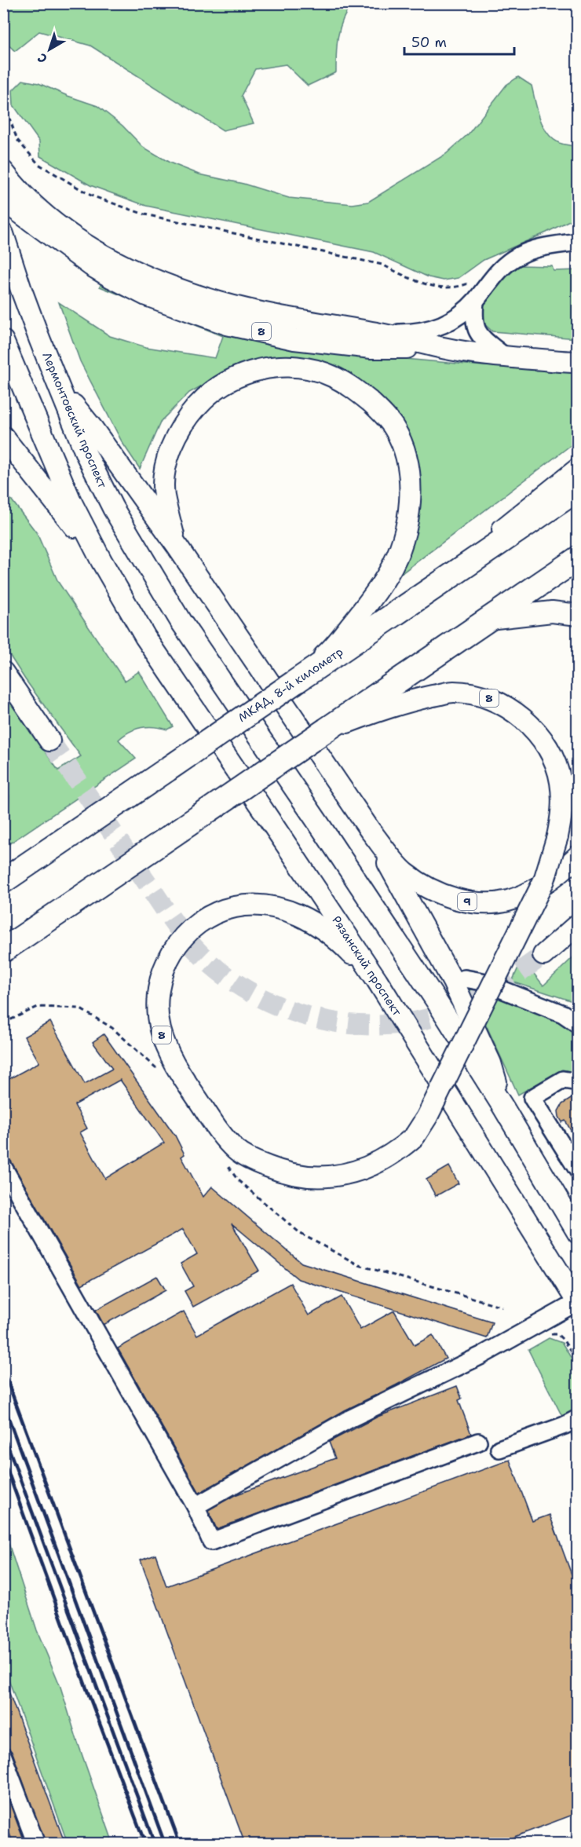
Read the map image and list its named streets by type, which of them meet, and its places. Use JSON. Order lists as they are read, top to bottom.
{
  "streets": {
    "highway": ["МКАД, 8-й километр"],
    "main road": [
      "8",
      "Лермонтовский проспект",
      "9",
      "Рязанский проспект"
    ]
  },
  "crossings": [
    ["8", "Рязанский проспект"]
  ],
  "scale_bar": "50 m",
  "north": "bottom left"
}
